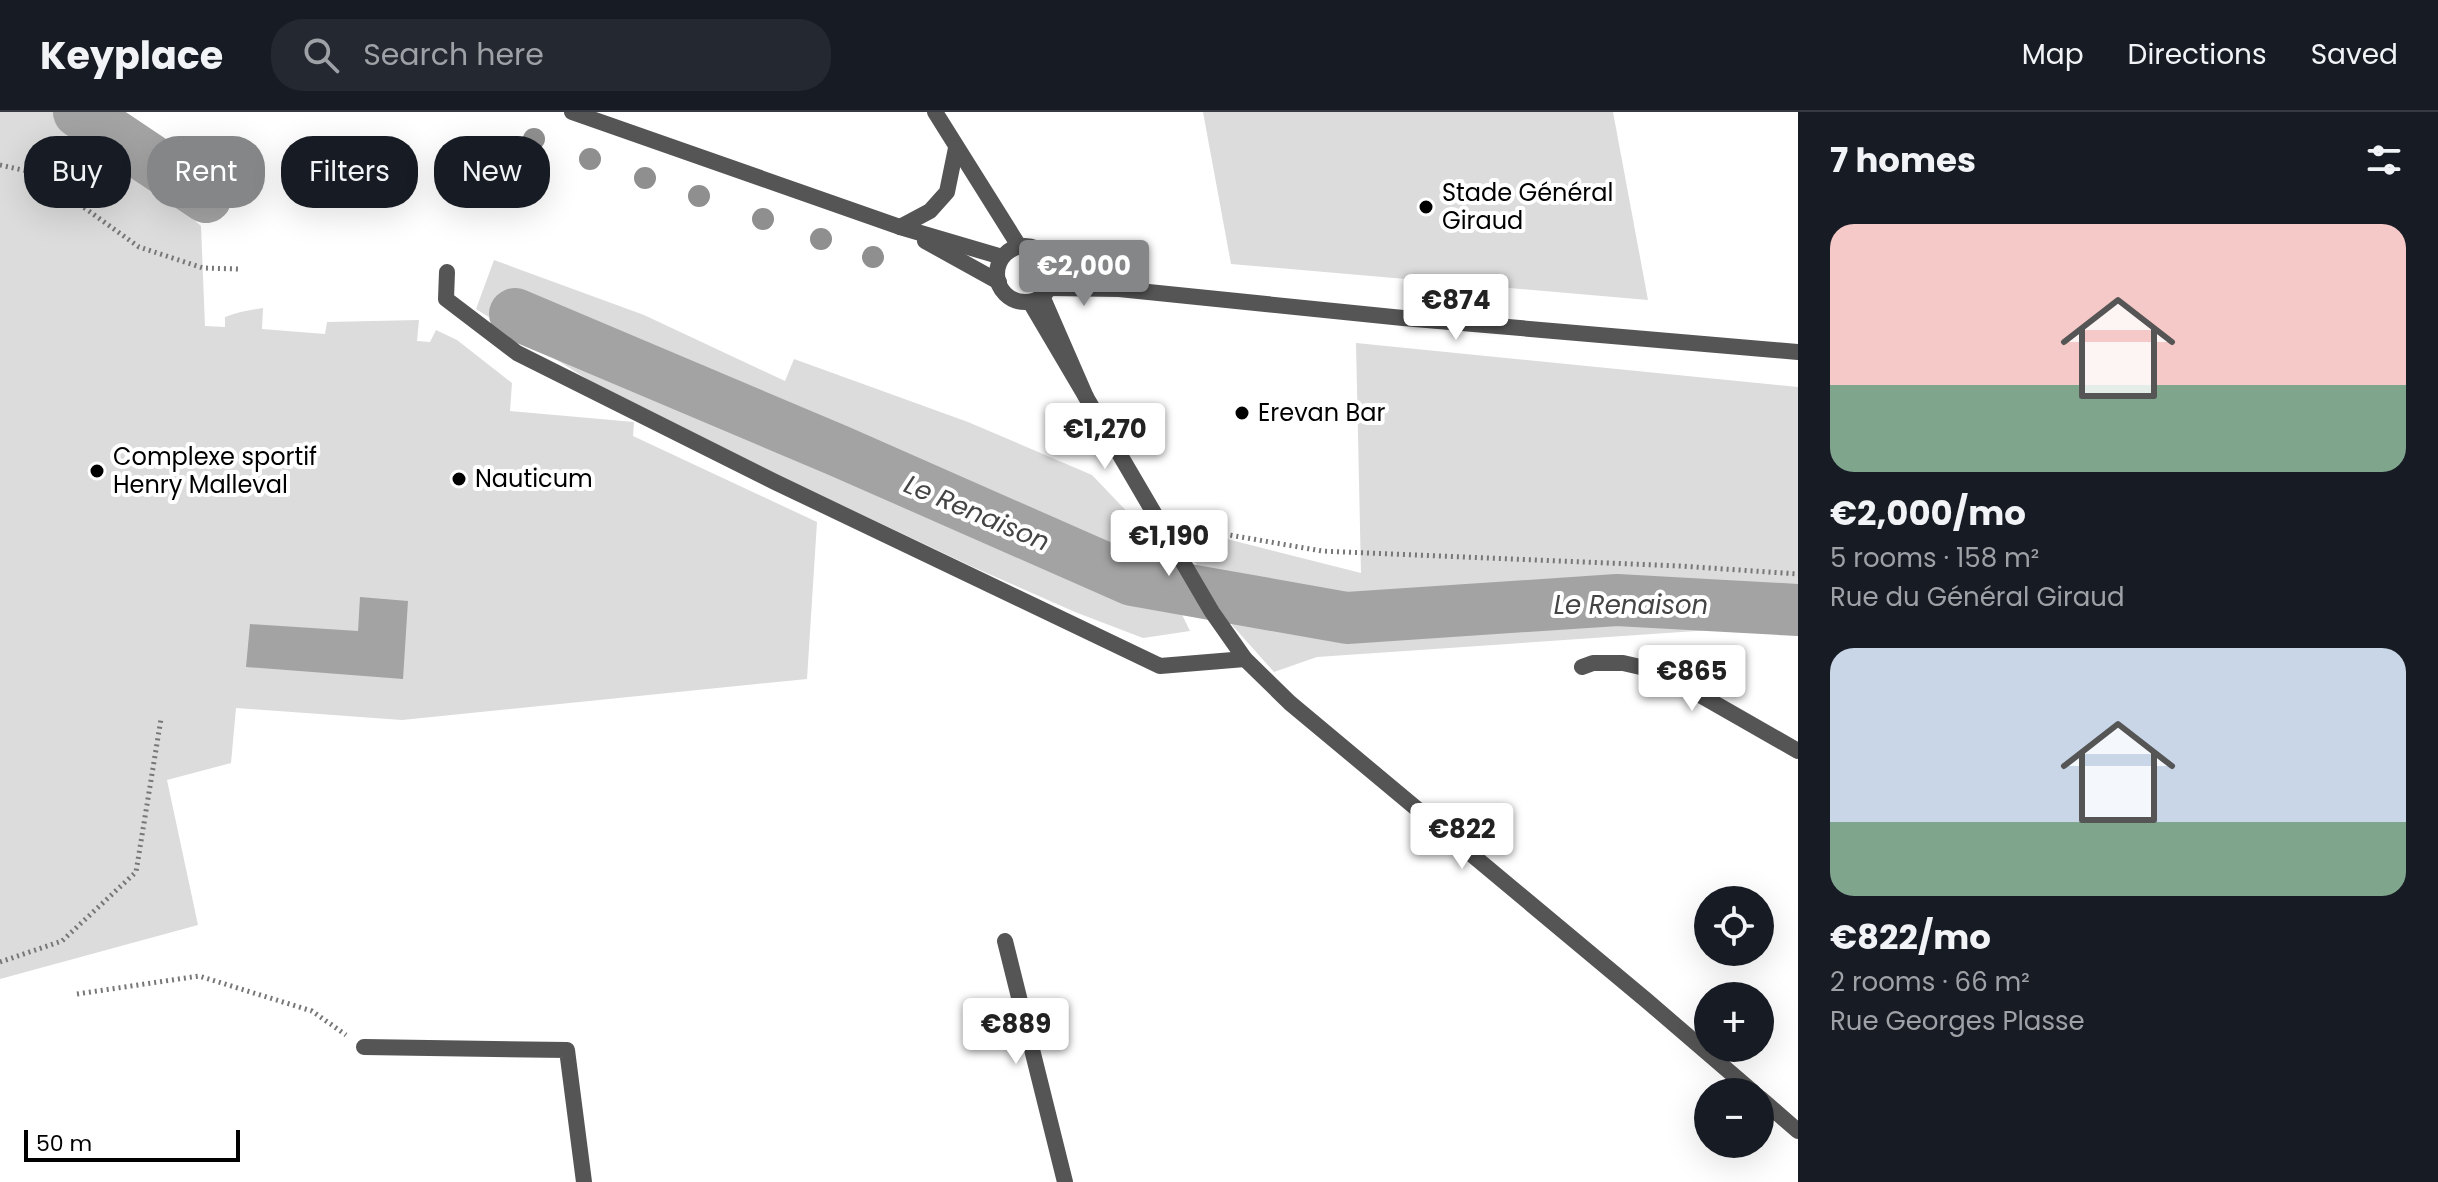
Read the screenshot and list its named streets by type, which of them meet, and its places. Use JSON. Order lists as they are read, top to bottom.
{
  "water": ["Le Renaison"],
  "places": [
    "Stade Général Giraud",
    "Erevan Bar",
    "Complexe sportif Henry Malleval",
    "Nauticum"
  ],
  "scale_bar": "50 m",
  "page": {
    "header": "Keyplace",
    "search": "Search here",
    "nav": ["Map", "Directions", "Saved"],
    "heading": "7 homes",
    "chip": [
      "Buy",
      "Rent",
      "Filters",
      "New"
    ],
    "list": [
      {
        "name": "€2,000/mo",
        "note": "5 rooms · 158 m² · Rue du Général Giraud"
      },
      {
        "name": "€822/mo",
        "note": "2 rooms · 66 m² · Rue Georges Plasse"
      }
    ],
    "price": [
      "€2,000",
      "€874",
      "€1,270",
      "€1,190",
      "€865",
      "€822",
      "€889"
    ],
    "map_buttons": ["+", "−"],
    "scale": "50 m"
  }
}
